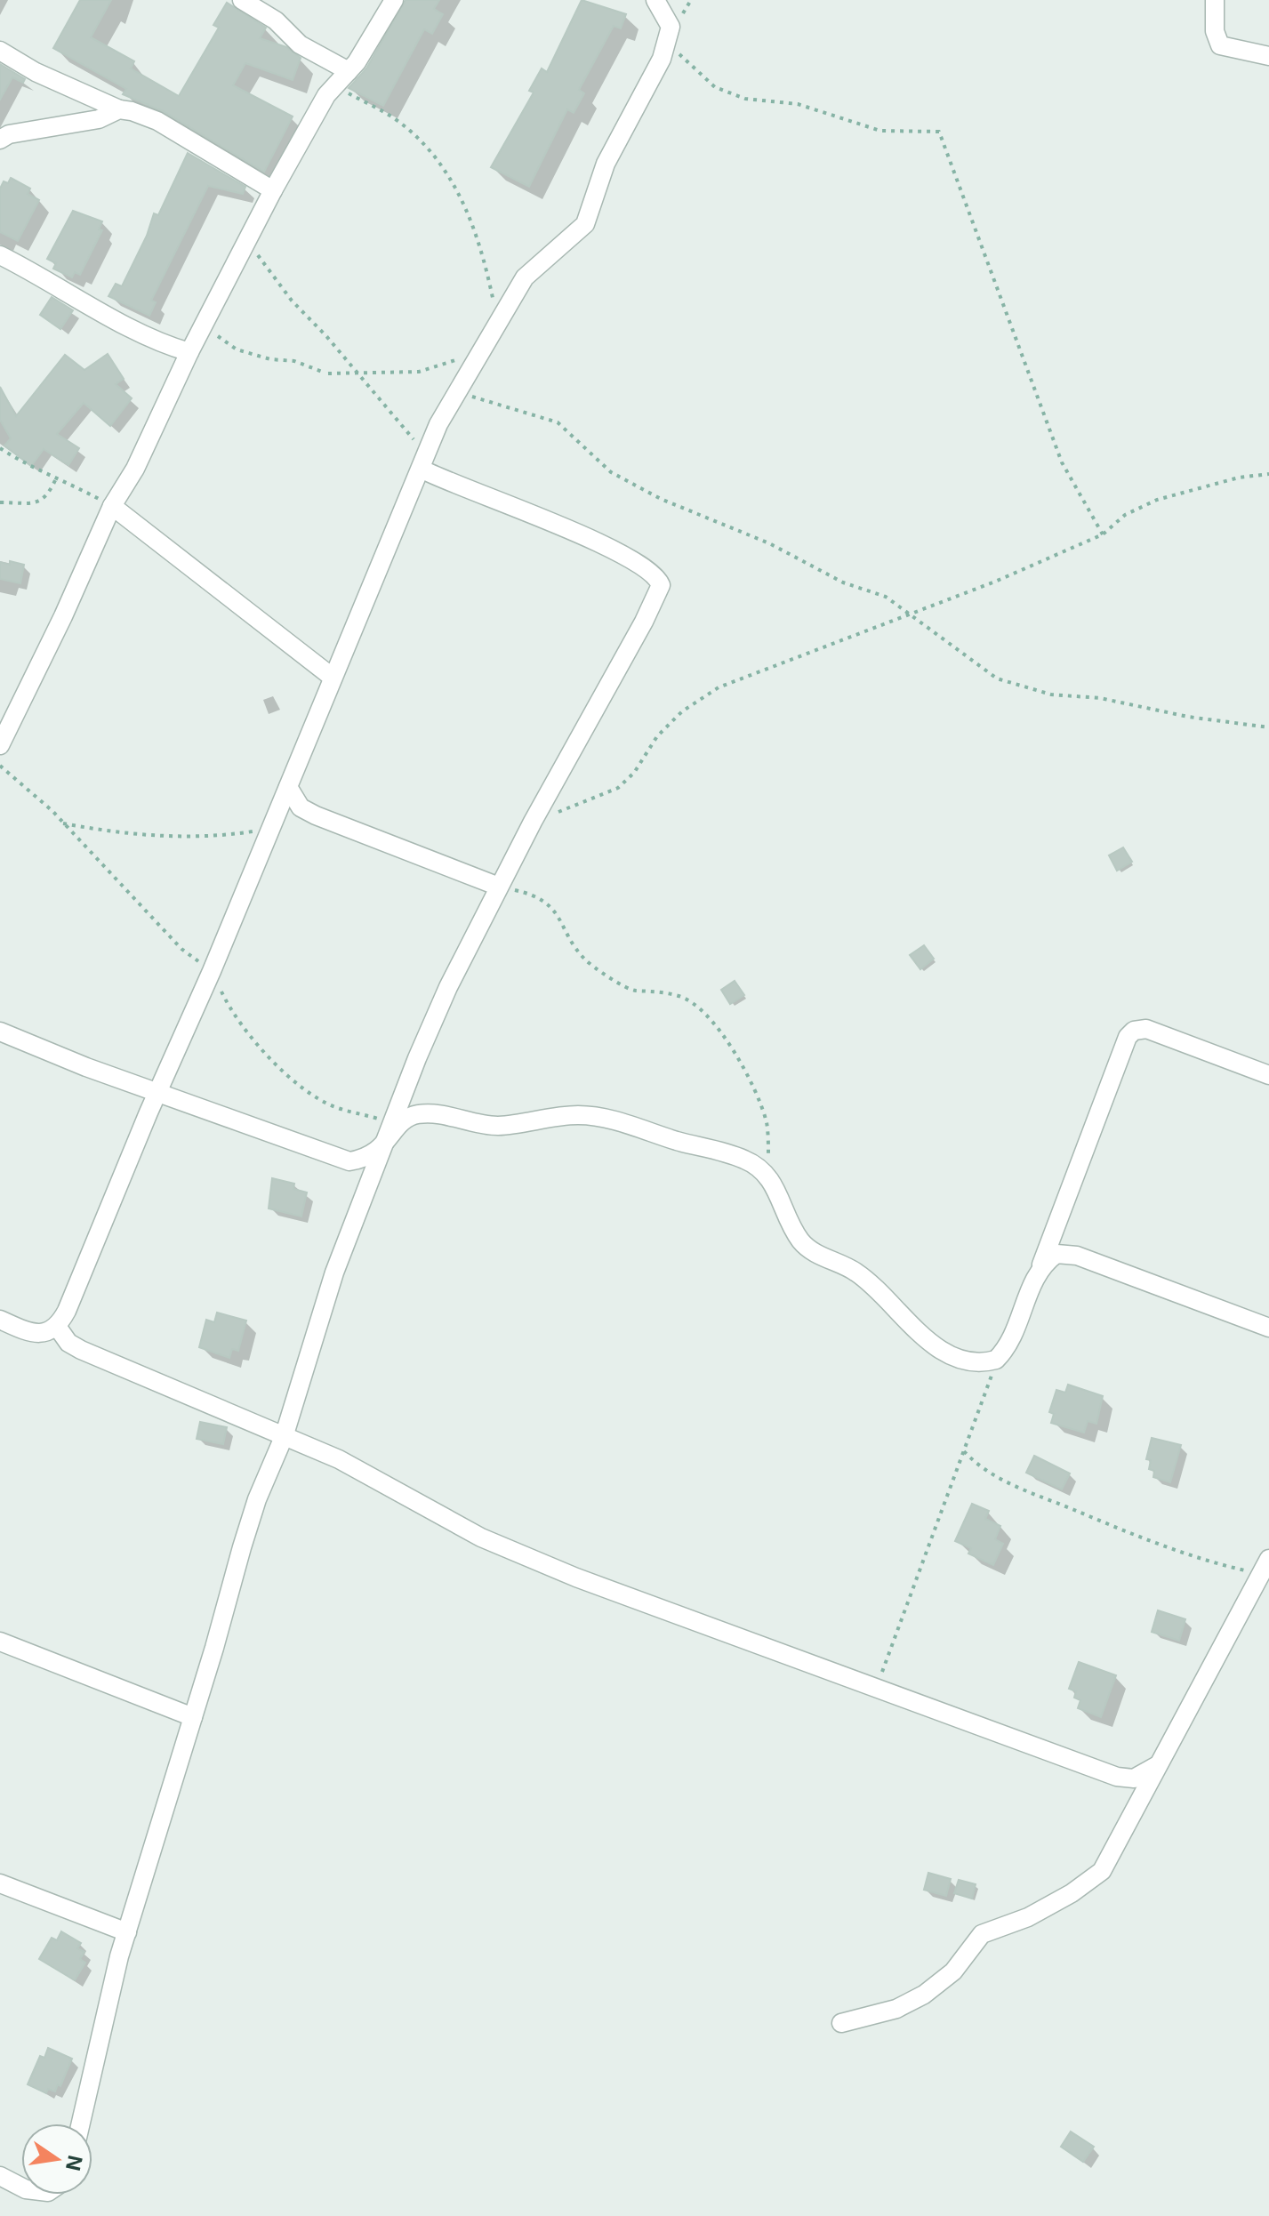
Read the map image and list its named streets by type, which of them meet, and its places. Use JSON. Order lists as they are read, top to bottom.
{
  "north": "right"
}
